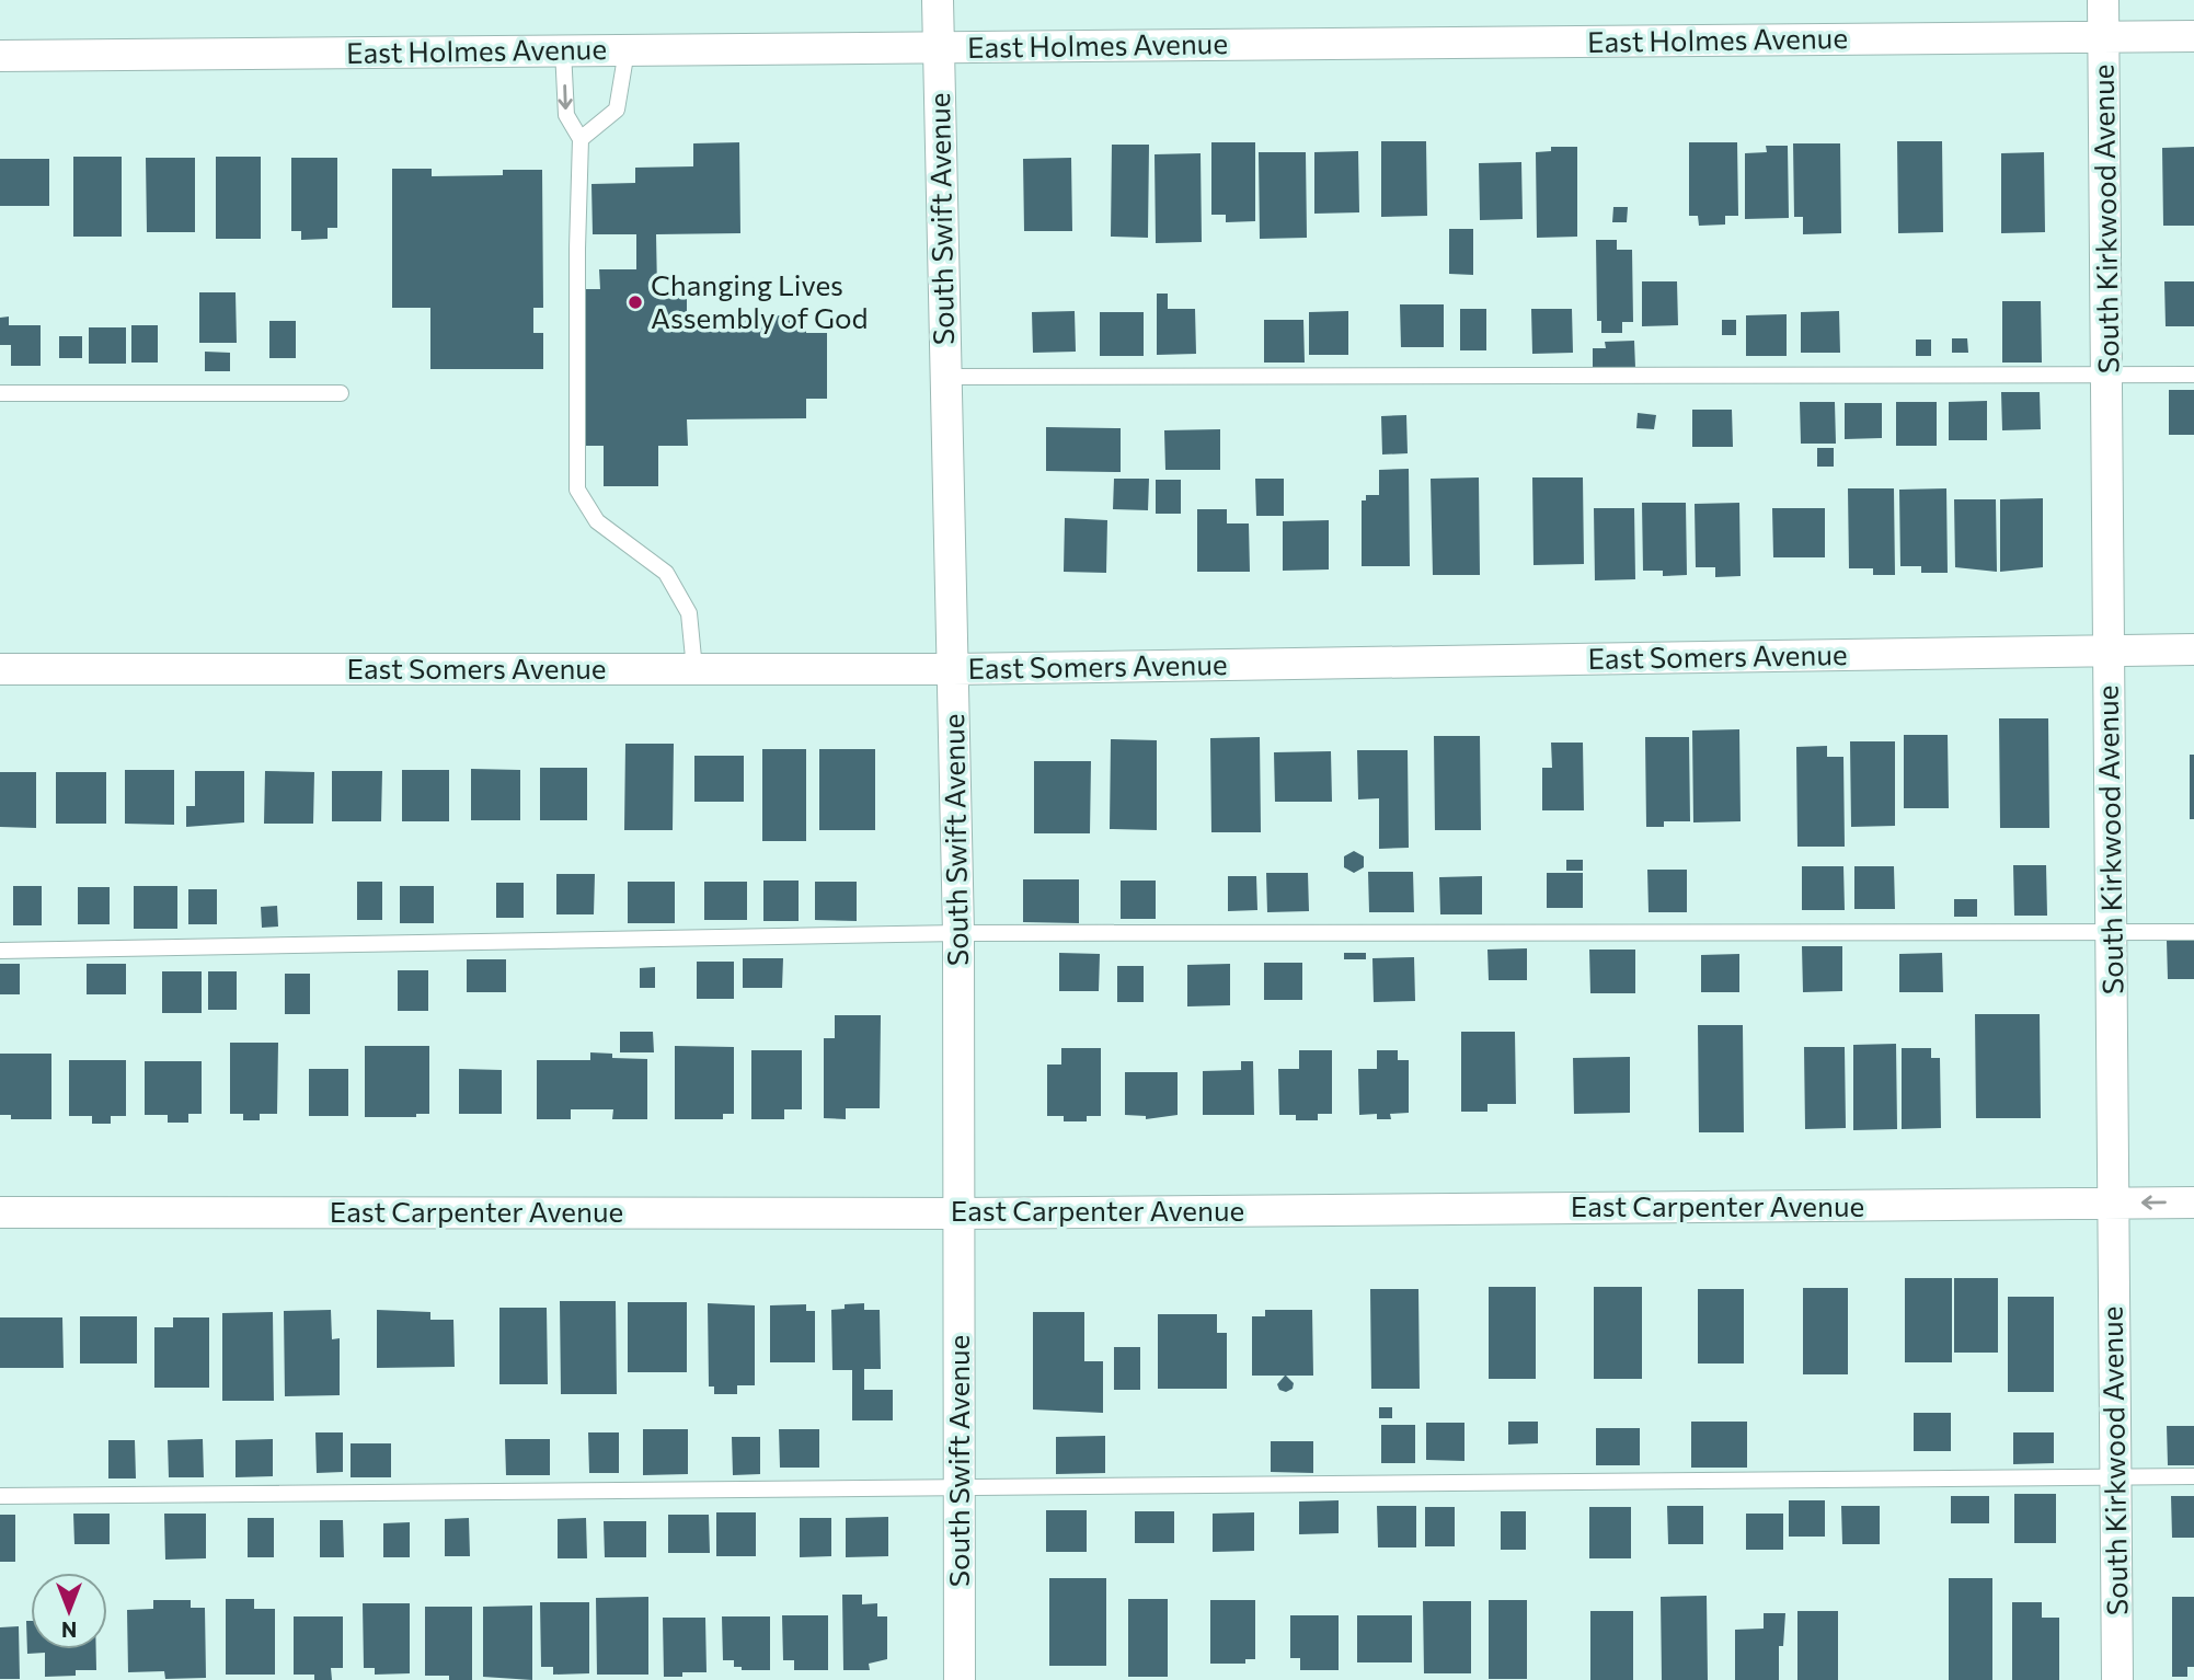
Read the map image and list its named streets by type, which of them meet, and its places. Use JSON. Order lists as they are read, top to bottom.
{
  "streets": {
    "street": [
      "East Holmes Avenue",
      "South Swift Avenue",
      "South Kirkwood Avenue",
      "East Somers Avenue",
      "East Carpenter Avenue"
    ]
  },
  "crossings": [
    ["East Holmes Avenue", "South Swift Avenue"],
    ["East Holmes Avenue", "South Kirkwood Avenue"],
    ["South Swift Avenue", "East Somers Avenue"],
    ["South Swift Avenue", "East Carpenter Avenue"],
    ["South Kirkwood Avenue", "East Somers Avenue"],
    ["South Kirkwood Avenue", "East Carpenter Avenue"]
  ],
  "places": ["Changing Lives Assembly of God"],
  "north": "bottom"
}
